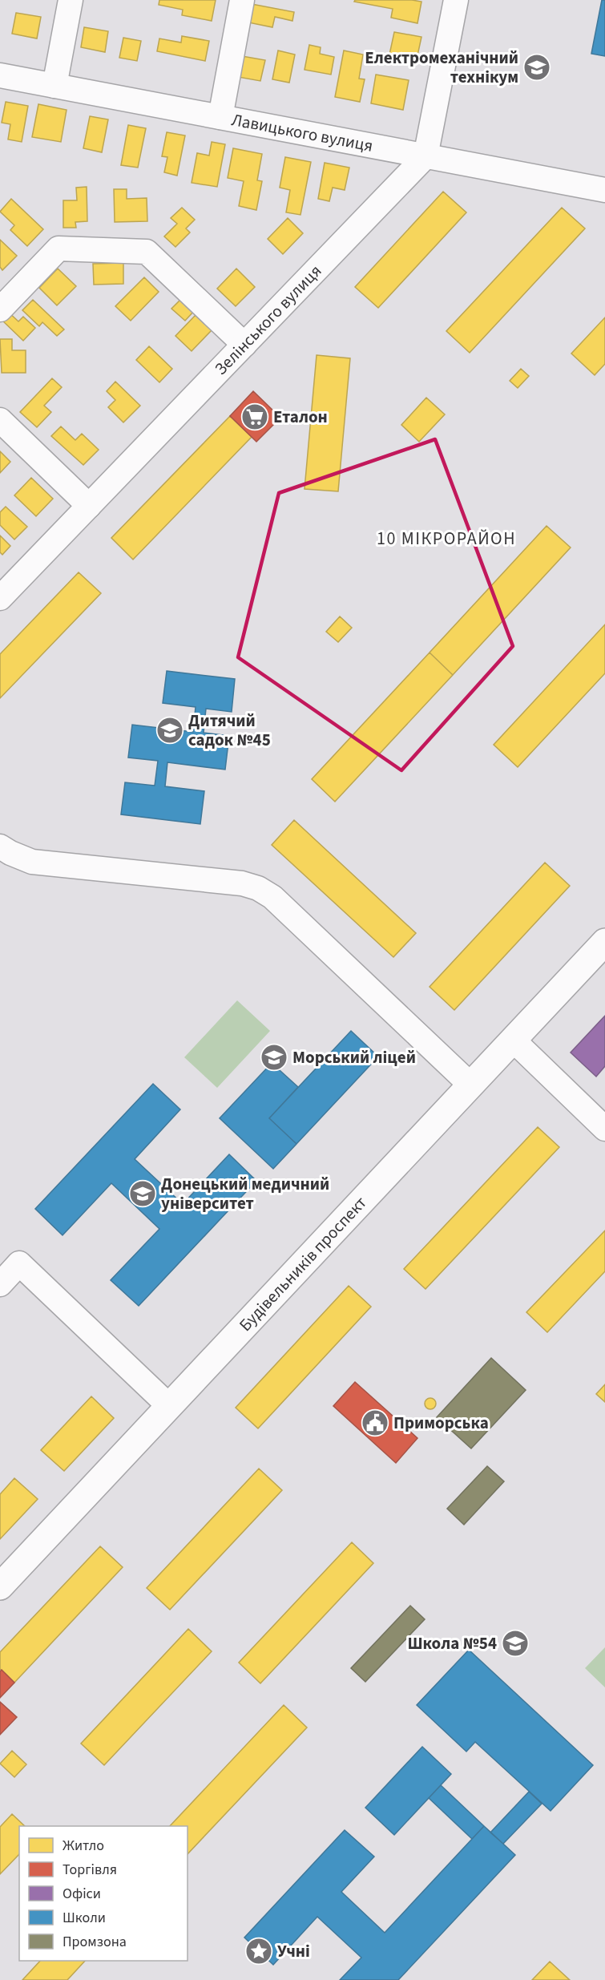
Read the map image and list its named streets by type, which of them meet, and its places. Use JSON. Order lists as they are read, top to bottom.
{
  "streets": {
    "main road": ["Будівельників проспект"],
    "street": ["Лавицького вулиця", "Зелінського вулиця"]
  },
  "crossings": [
    ["Лавицького вулиця", "Зелінського вулиця"]
  ],
  "districts": ["10 МІКРОРАЙОН"],
  "places": {
    "school or university": [
      "Електромеханічний технікум",
      "Дитячий садок №45",
      "Морський ліцей",
      "Донецький медичний університет",
      "Школа №54"
    ],
    "supermarket": ["Еталон"],
    "public building": ["Приморська"],
    "place": ["Учні"]
  },
  "legend": [
    "Житло",
    "Торгівля",
    "Офіси",
    "Школи",
    "Промзона"
  ]
}
